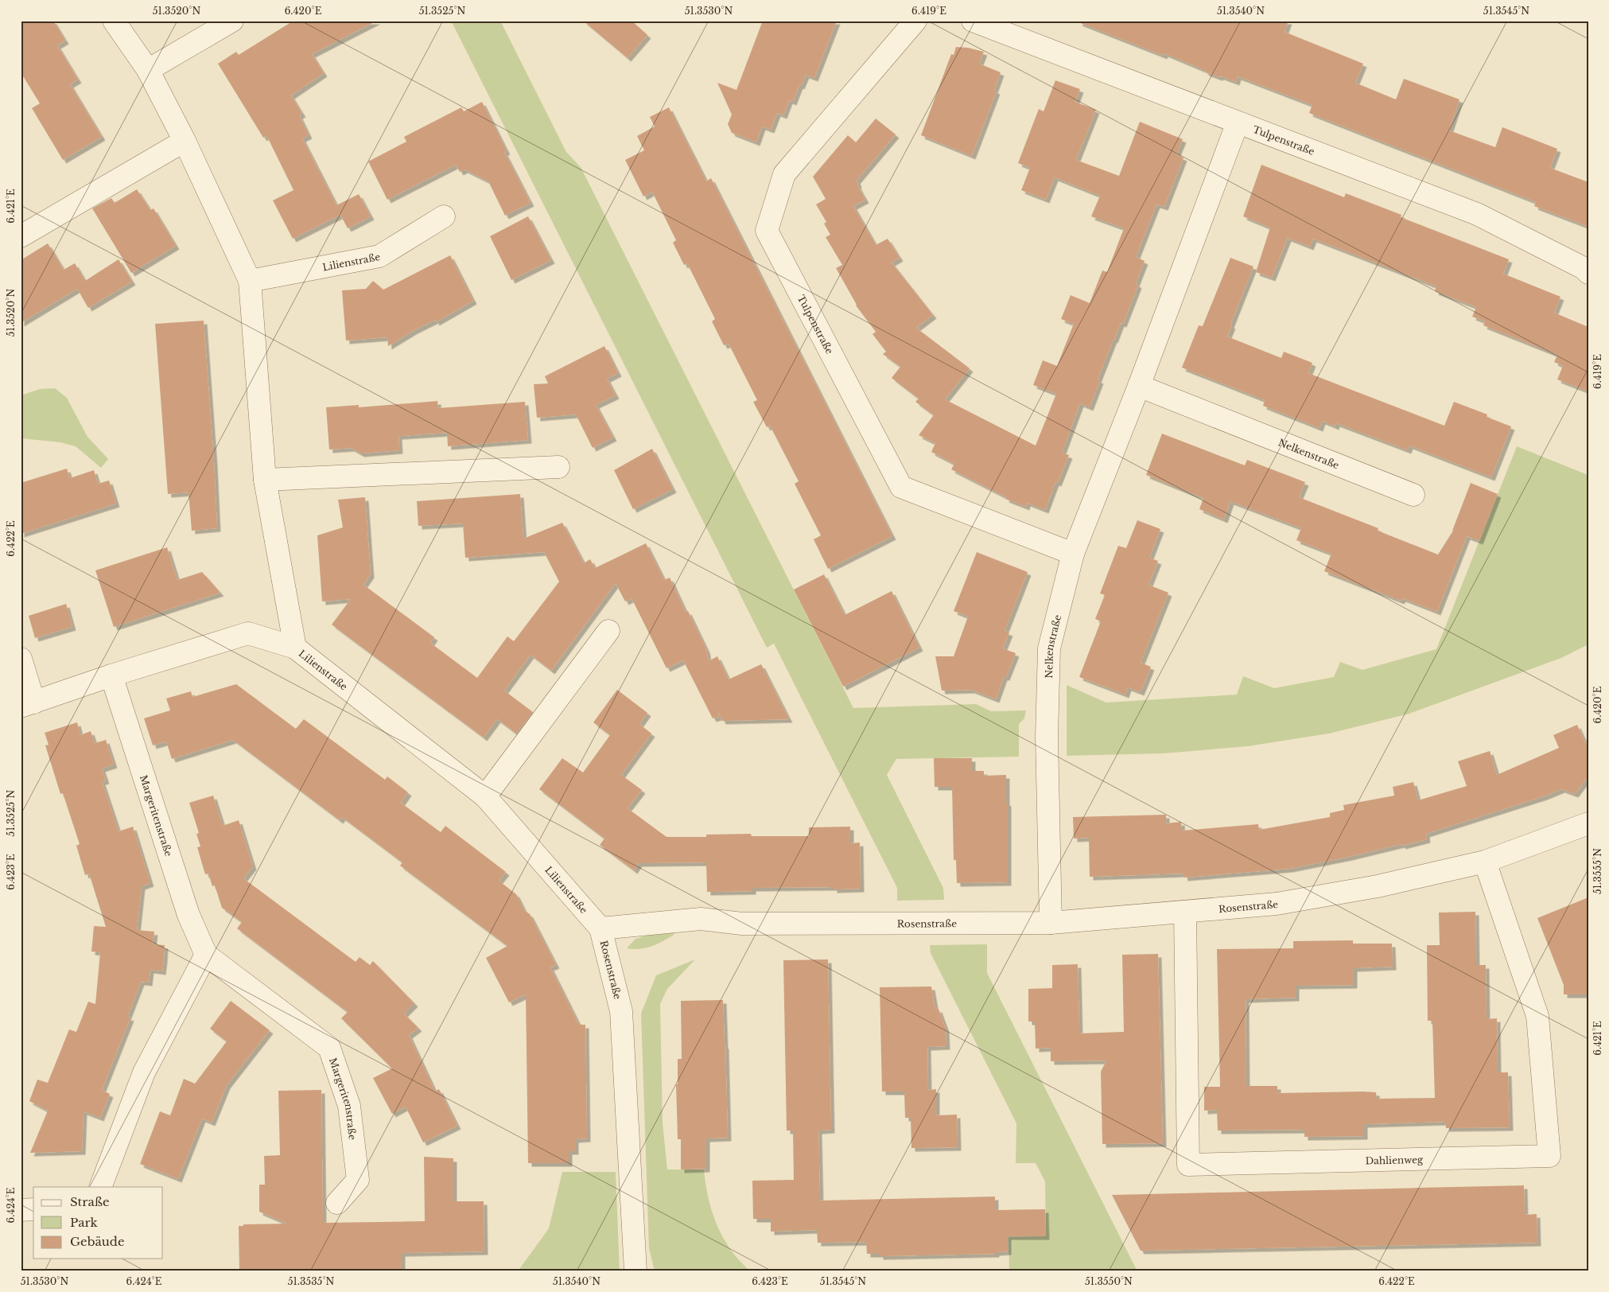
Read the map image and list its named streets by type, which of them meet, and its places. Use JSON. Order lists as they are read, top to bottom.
{
  "streets": {
    "street": [
      "Tulpenstraße",
      "Lilienstraße",
      "Nelkenstraße",
      "Margeritenstraße",
      "Rosenstraße",
      "Dahlienweg"
    ]
  },
  "crossings": [
    ["Tulpenstraße", "Nelkenstraße"],
    ["Lilienstraße", "Rosenstraße"],
    ["Nelkenstraße", "Rosenstraße"],
    ["Rosenstraße", "Dahlienweg"]
  ],
  "legend": ["Straße", "Park", "Gebäude"],
  "coordinates": [
    "51.3520°N",
    "6.420°E",
    "51.3525°N",
    "51.3530°N",
    "6.419°E",
    "51.3540°N",
    "51.3545°N",
    "6.421°E",
    "6.422°E",
    "51.3555°N",
    "6.423°E",
    "6.424°E",
    "51.3535°N",
    "51.3550°N"
  ]
}
